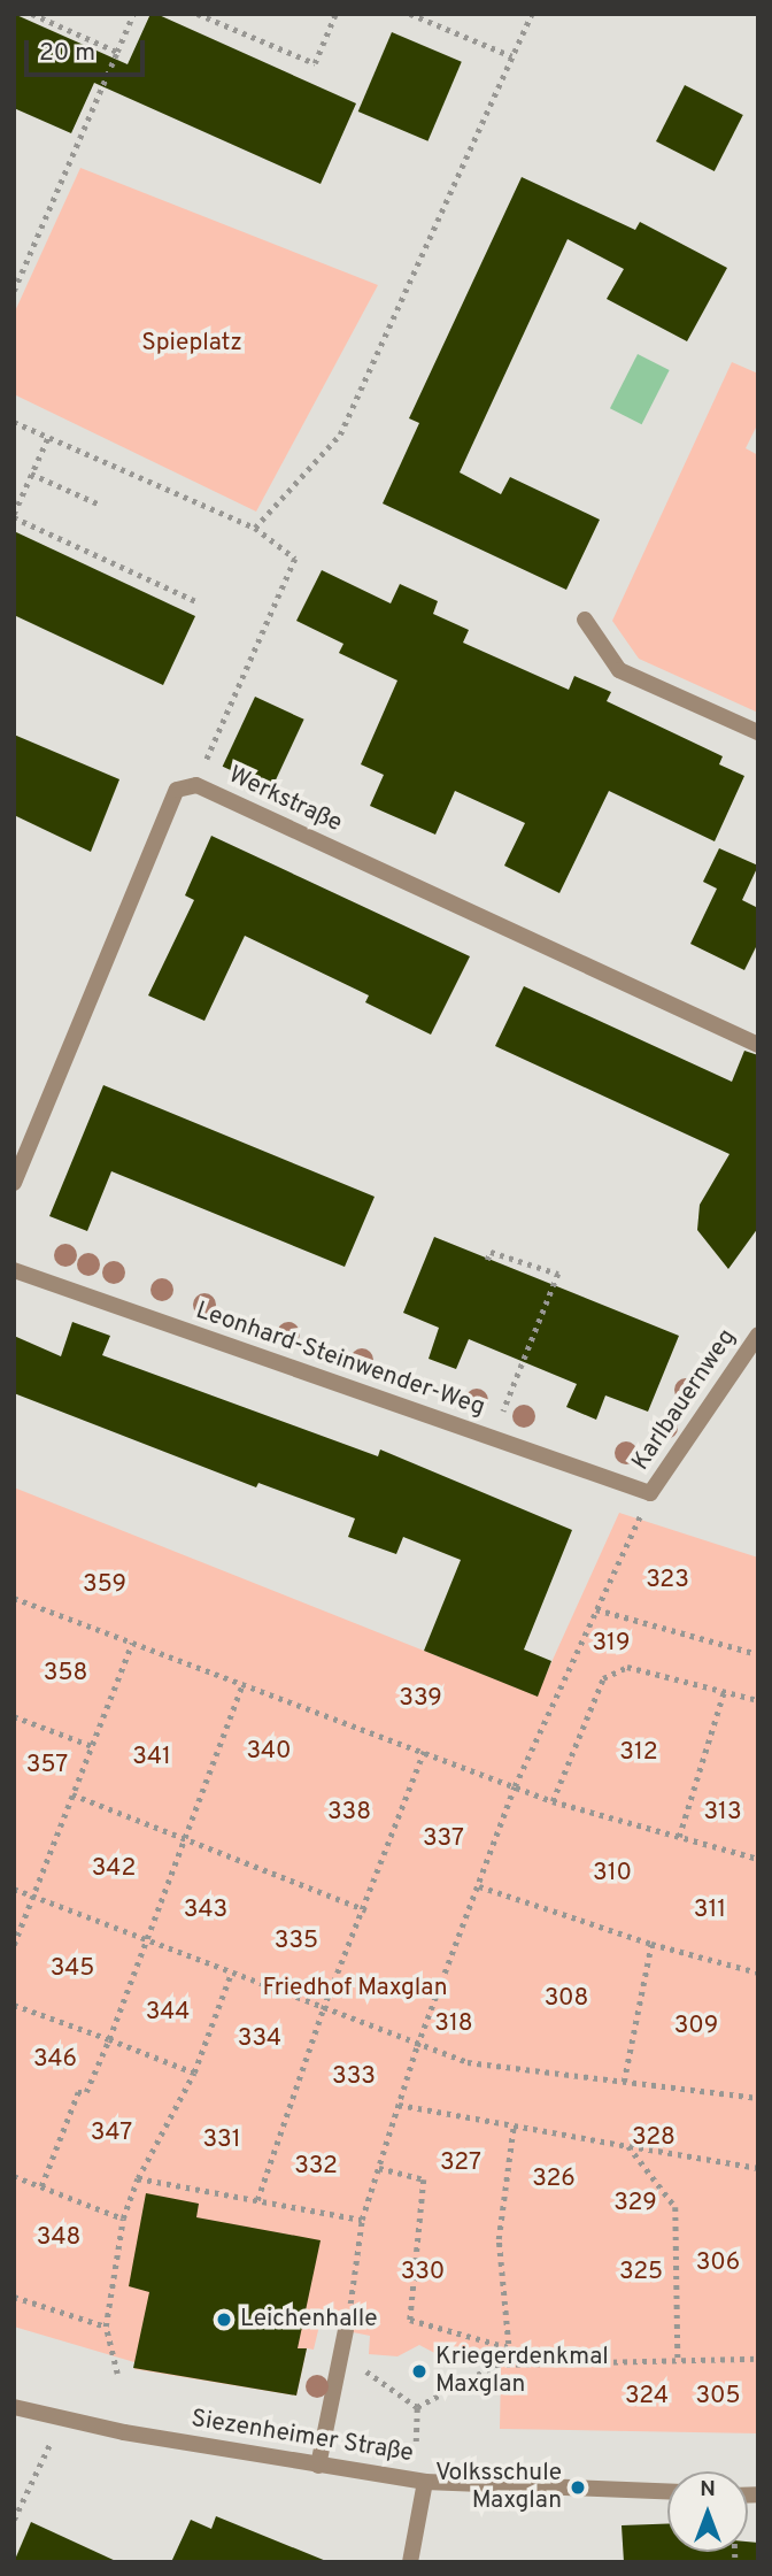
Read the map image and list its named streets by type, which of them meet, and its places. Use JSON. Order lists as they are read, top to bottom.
{
  "streets": {
    "street": [
      "Werkstraße",
      "Leonhard-Steinwender-Weg",
      "Karlbauernweg",
      "Siezenheimer Straße"
    ]
  },
  "crossings": [
    ["Leonhard-Steinwender-Weg", "Karlbauernweg"]
  ],
  "parks": [
    "Spieplatz",
    "323",
    "359",
    "319",
    "358",
    "339",
    "340",
    "312",
    "341",
    "357",
    "338",
    "313",
    "337",
    "342",
    "310",
    "343",
    "311",
    "335",
    "345",
    "Friedhof Maxglan",
    "308",
    "344",
    "318",
    "309",
    "334",
    "346",
    "333",
    "347",
    "328",
    "331",
    "327",
    "332",
    "326",
    "329",
    "348",
    "306",
    "330",
    "325",
    "324",
    "305"
  ],
  "places": ["Leichenhalle", "Kriegerdenkmal Maxglan", "Volksschule Maxglan"],
  "scale_bar": "20 m",
  "north": "top"
}
